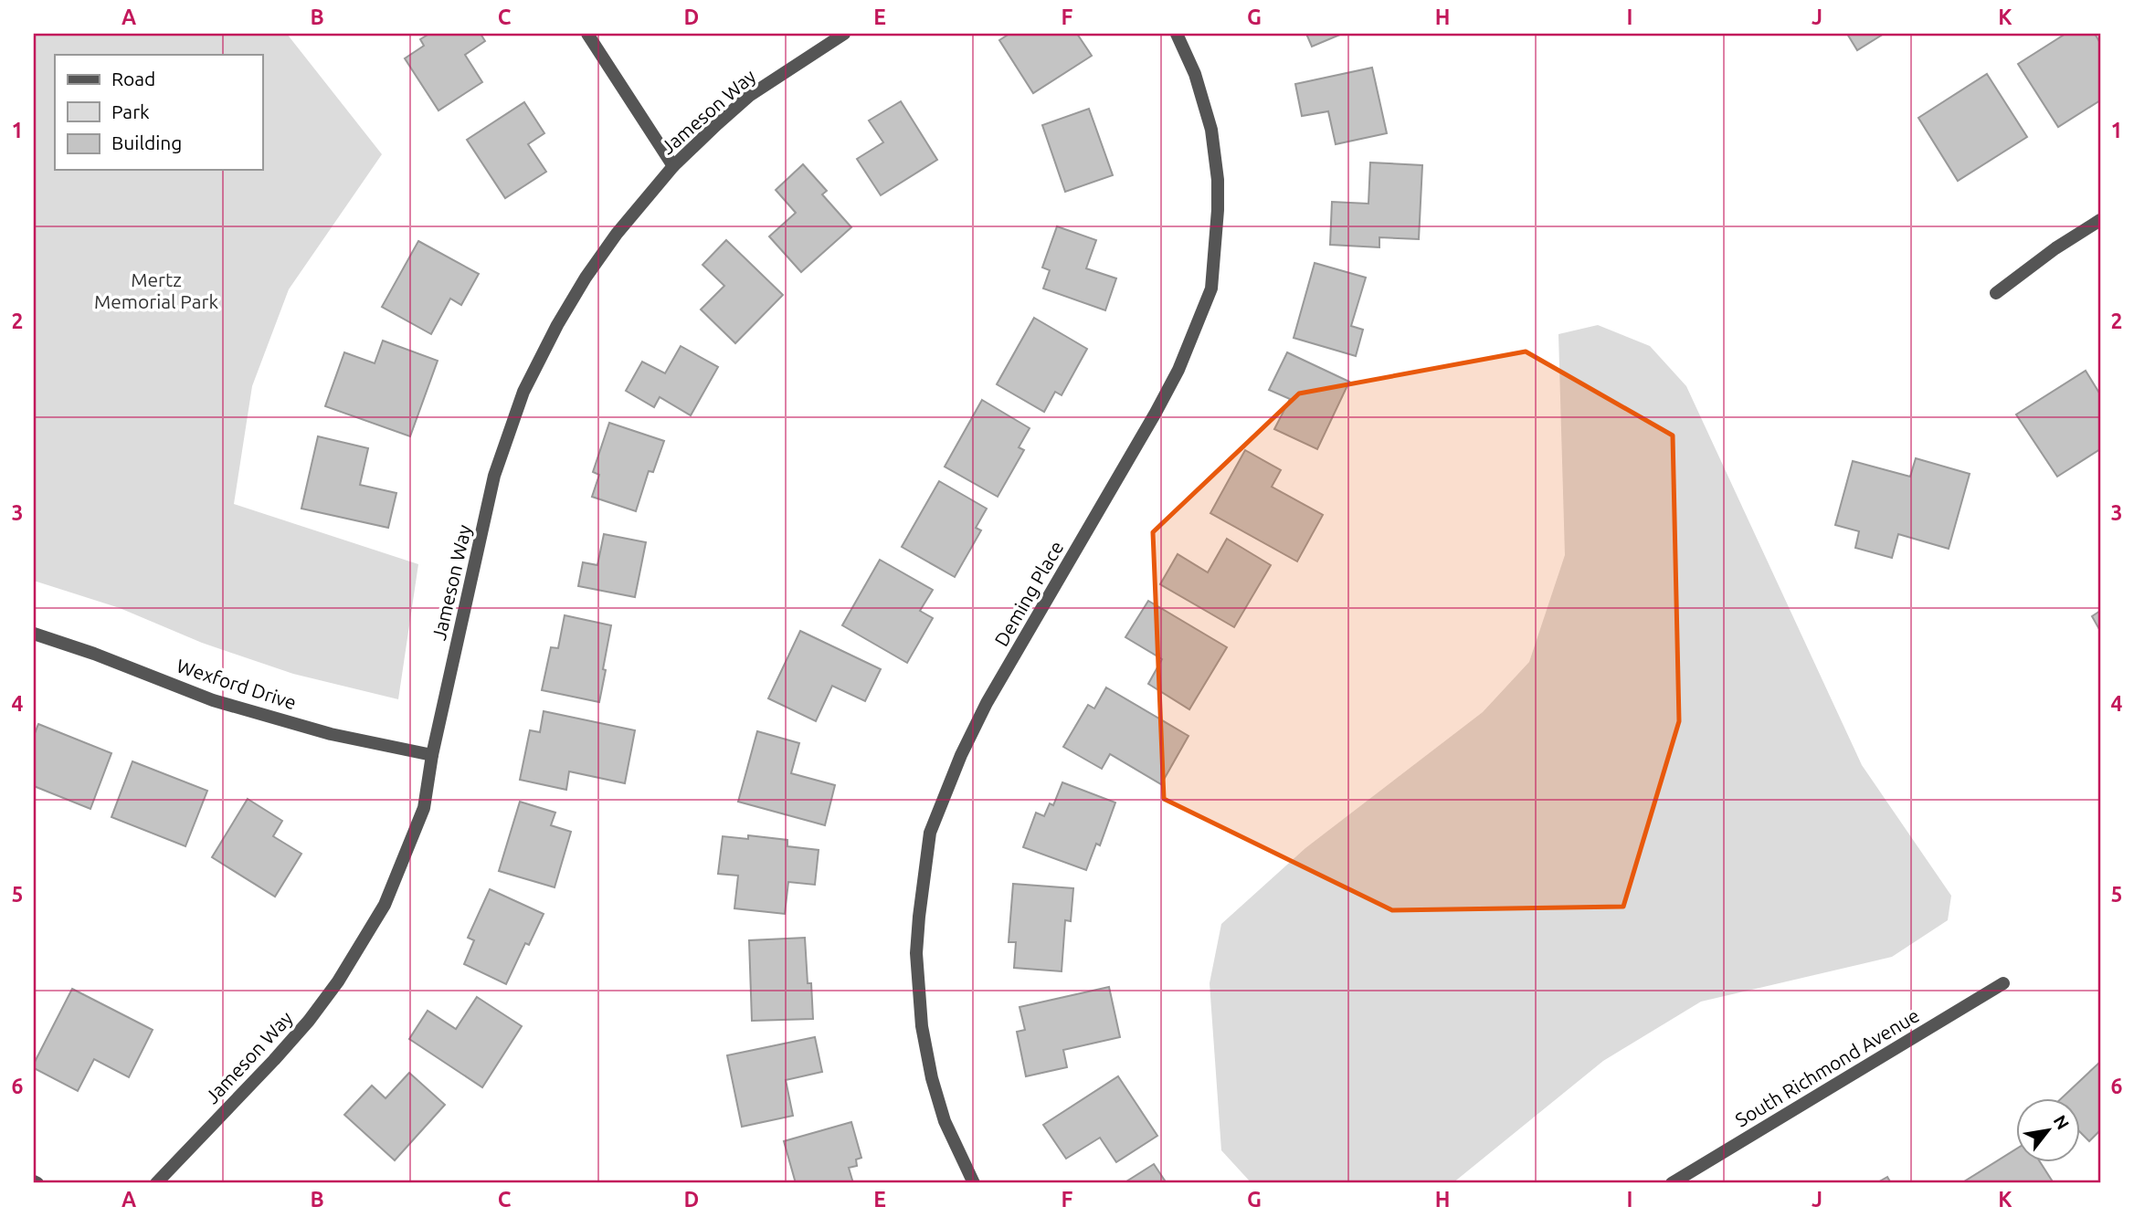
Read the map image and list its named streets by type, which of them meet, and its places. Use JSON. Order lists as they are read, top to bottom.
{
  "streets": {
    "street": [
      "Jameson Way",
      "Deming Place",
      "Wexford Drive",
      "South Richmond Avenue"
    ]
  },
  "crossings": [
    ["Jameson Way", "Wexford Drive"]
  ],
  "parks": ["Mertz Memorial Park"],
  "legend": ["Road", "Park", "Building"],
  "north": "top right",
  "grid": {
    "columns": [
      "A",
      "B",
      "C",
      "D",
      "E",
      "F",
      "G",
      "H",
      "I",
      "J",
      "K"
    ],
    "rows": [
      "1",
      "2",
      "3",
      "4",
      "5",
      "6"
    ]
  }
}
